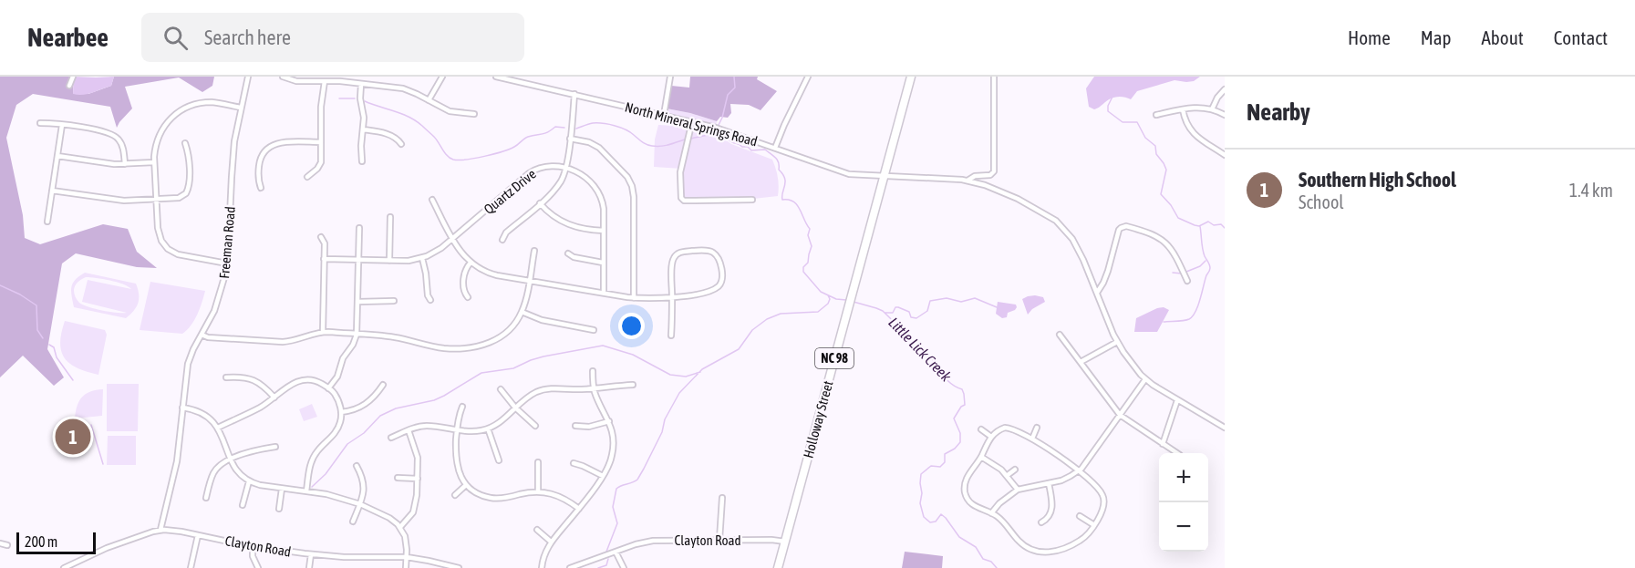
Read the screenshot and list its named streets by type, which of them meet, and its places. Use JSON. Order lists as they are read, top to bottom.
{
  "streets": {
    "highway": ["NC 98", "Holloway Street"],
    "street": [
      "North Mineral Springs Road",
      "Quartz Drive",
      "Freeman Road",
      "Clayton Road"
    ]
  },
  "crossings": [
    ["North Mineral Springs Road", "NC 98"],
    ["North Mineral Springs Road", "Holloway Street"],
    ["Freeman Road", "Clayton Road"],
    ["NC 98", "Holloway Street"],
    ["Holloway Street", "Clayton Road"]
  ],
  "water": ["Little Lick Creek"],
  "scale_bar": "200 m",
  "page": {
    "header": "Nearbee",
    "search": "Search here",
    "nav": [
      "Home",
      "Map",
      "About",
      "Contact"
    ],
    "heading": "Nearby",
    "list": [
      {
        "mark": "1",
        "name": "Southern High School",
        "note": "School",
        "value": "1.4 km"
      }
    ],
    "pins": "1",
    "map_buttons": ["+", "−"],
    "scale": "200 m"
  }
}
